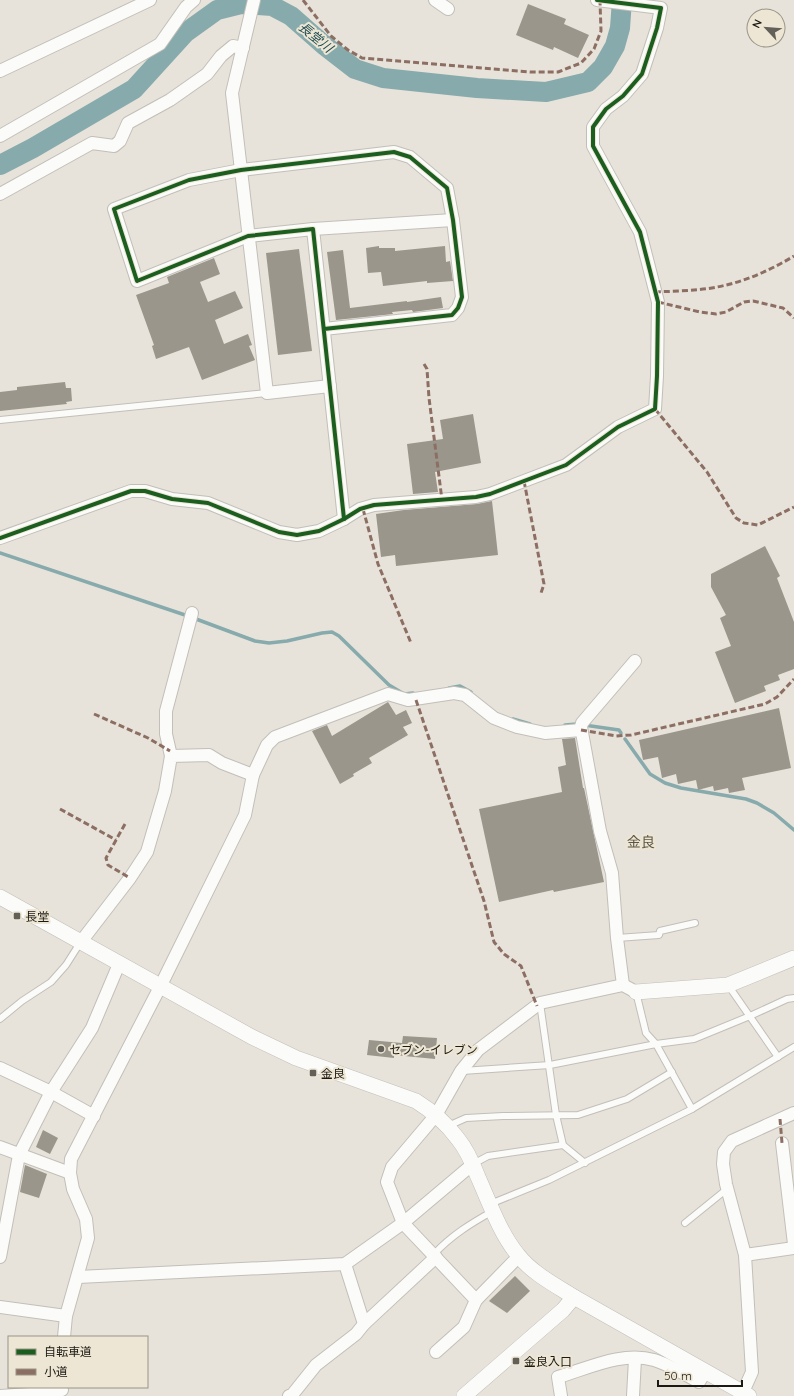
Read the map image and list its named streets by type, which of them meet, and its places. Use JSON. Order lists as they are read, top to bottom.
{
  "districts": ["金良"],
  "water": ["長堂川"],
  "places": {
    "transit": ["長堂", "金良", "金良入口"],
    "other": ["セブン-イレブン"]
  },
  "legend": ["自転車道", "小道"],
  "scale_bar": "50 m",
  "north": "top left"
}
